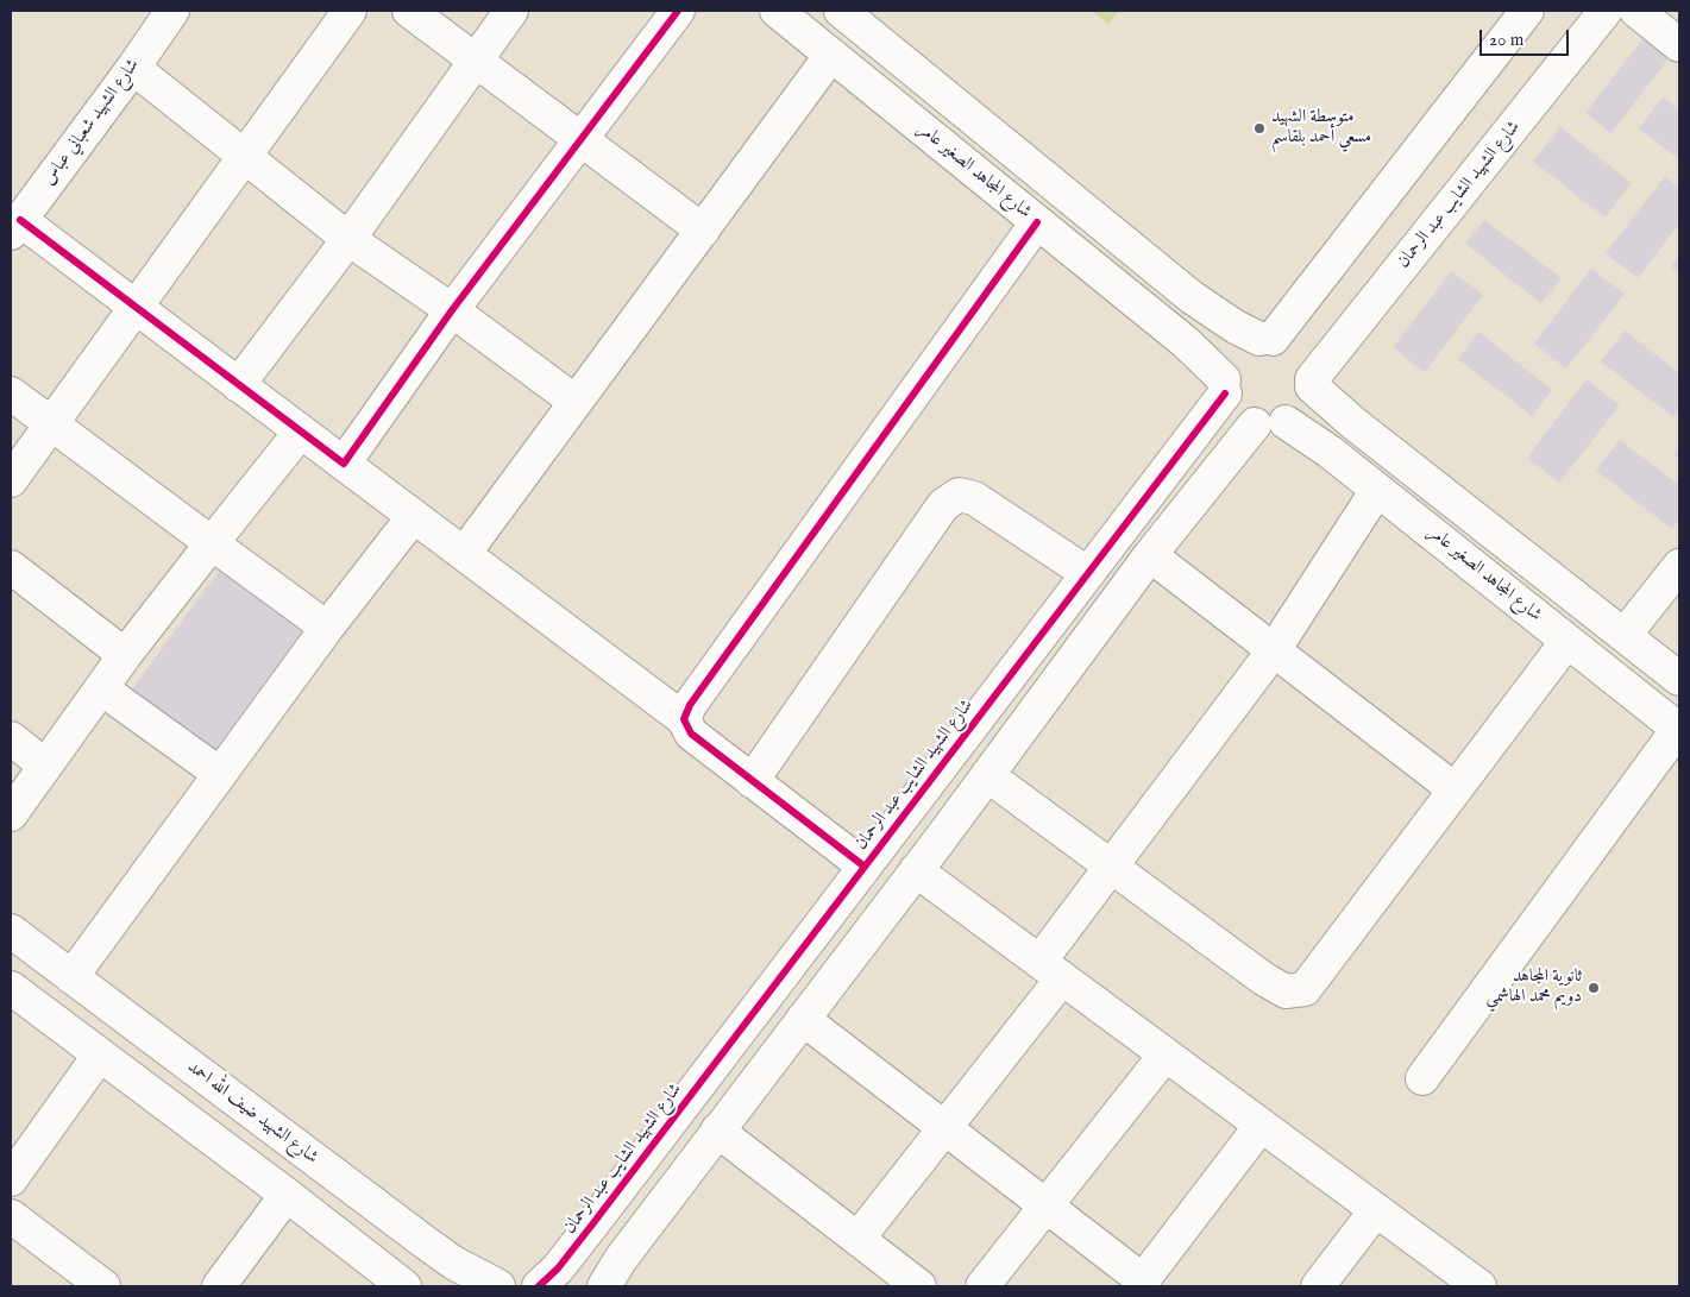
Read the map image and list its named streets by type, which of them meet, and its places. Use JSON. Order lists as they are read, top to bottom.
{
  "streets": {
    "street": [
      "شارع الشهيد شعباني عباس",
      "شارع المجاهد الصغير عامر",
      "شارع الشهيد الشايب عبد الرحمان",
      "شارع الشهيد ضيف الله احمد"
    ]
  },
  "crossings": [
    ["شارع المجاهد الصغير عامر", "شارع الشهيد الشايب عبد الرحمان"]
  ],
  "places": ["متوسطة الشهيد مسعي أحمد بلقاسم", "ثانوية المجاهد دويم محمد الهاشمي"],
  "scale_bar": "20 m"
}
